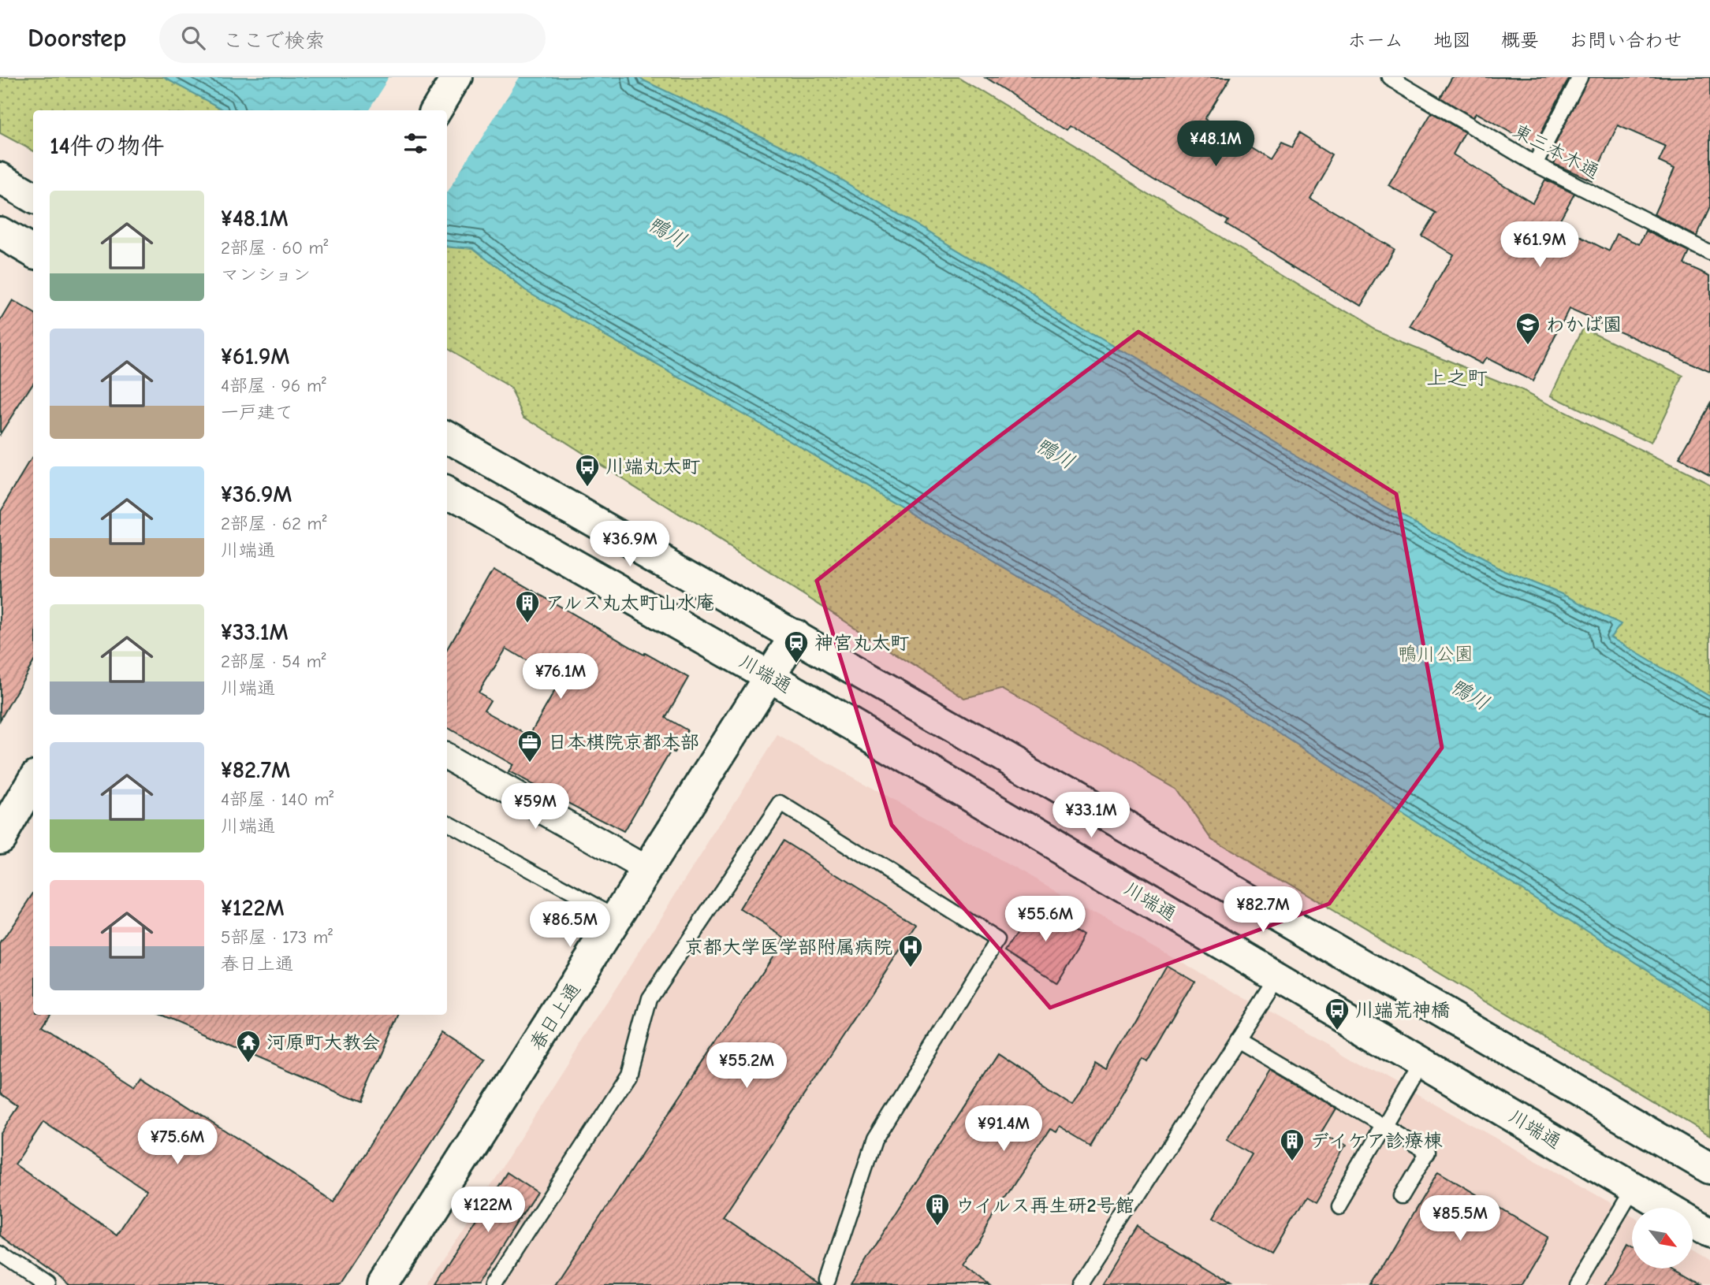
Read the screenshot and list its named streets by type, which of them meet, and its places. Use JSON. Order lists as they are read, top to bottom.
{
  "streets": {
    "street": ["川端通", "春日上通"],
    "lane": ["東三本木通"]
  },
  "crossings": [
    ["川端通", "春日上通"]
  ],
  "districts": ["上之町"],
  "water": ["鴨川"],
  "parks": ["鴨川公園"],
  "places": {
    "school or university": ["わかば園"],
    "bus stop": ["川端丸太町", "川端荒神橋"],
    "building": ["アルス丸太町山水庵", "デイケア診療棟", "ウイルス再生研2号館"],
    "station": ["神宮丸太町"],
    "office": ["日本棋院京都本部"],
    "hospital": ["京都大学医学部附属病院"],
    "temple": ["河原町大教会"]
  },
  "north": "bottom right",
  "page": {
    "header": "Doorstep",
    "search": "ここで検索",
    "nav": [
      "ホーム",
      "地図",
      "概要",
      "お問い合わせ"
    ],
    "heading": "14件の物件",
    "price": [
      "¥48.1M",
      "¥61.9M",
      "¥36.9M",
      "¥76.1M",
      "¥59M",
      "¥33.1M",
      "¥82.7M",
      "¥55.6M",
      "¥86.5M",
      "¥55.2M",
      "¥91.4M",
      "¥75.6M",
      "¥122M",
      "¥85.5M"
    ],
    "list": [
      {
        "name": "¥48.1M",
        "note": "2部屋 · 60 m² · マンション"
      },
      {
        "name": "¥61.9M",
        "note": "4部屋 · 96 m² · 一戸建て"
      },
      {
        "name": "¥36.9M",
        "note": "2部屋 · 62 m² · 川端通"
      },
      {
        "name": "¥33.1M",
        "note": "2部屋 · 54 m² · 川端通"
      },
      {
        "name": "¥82.7M",
        "note": "4部屋 · 140 m² · 川端通"
      },
      {
        "name": "¥122M",
        "note": "5部屋 · 173 m² · 春日上通"
      }
    ]
  }
}
